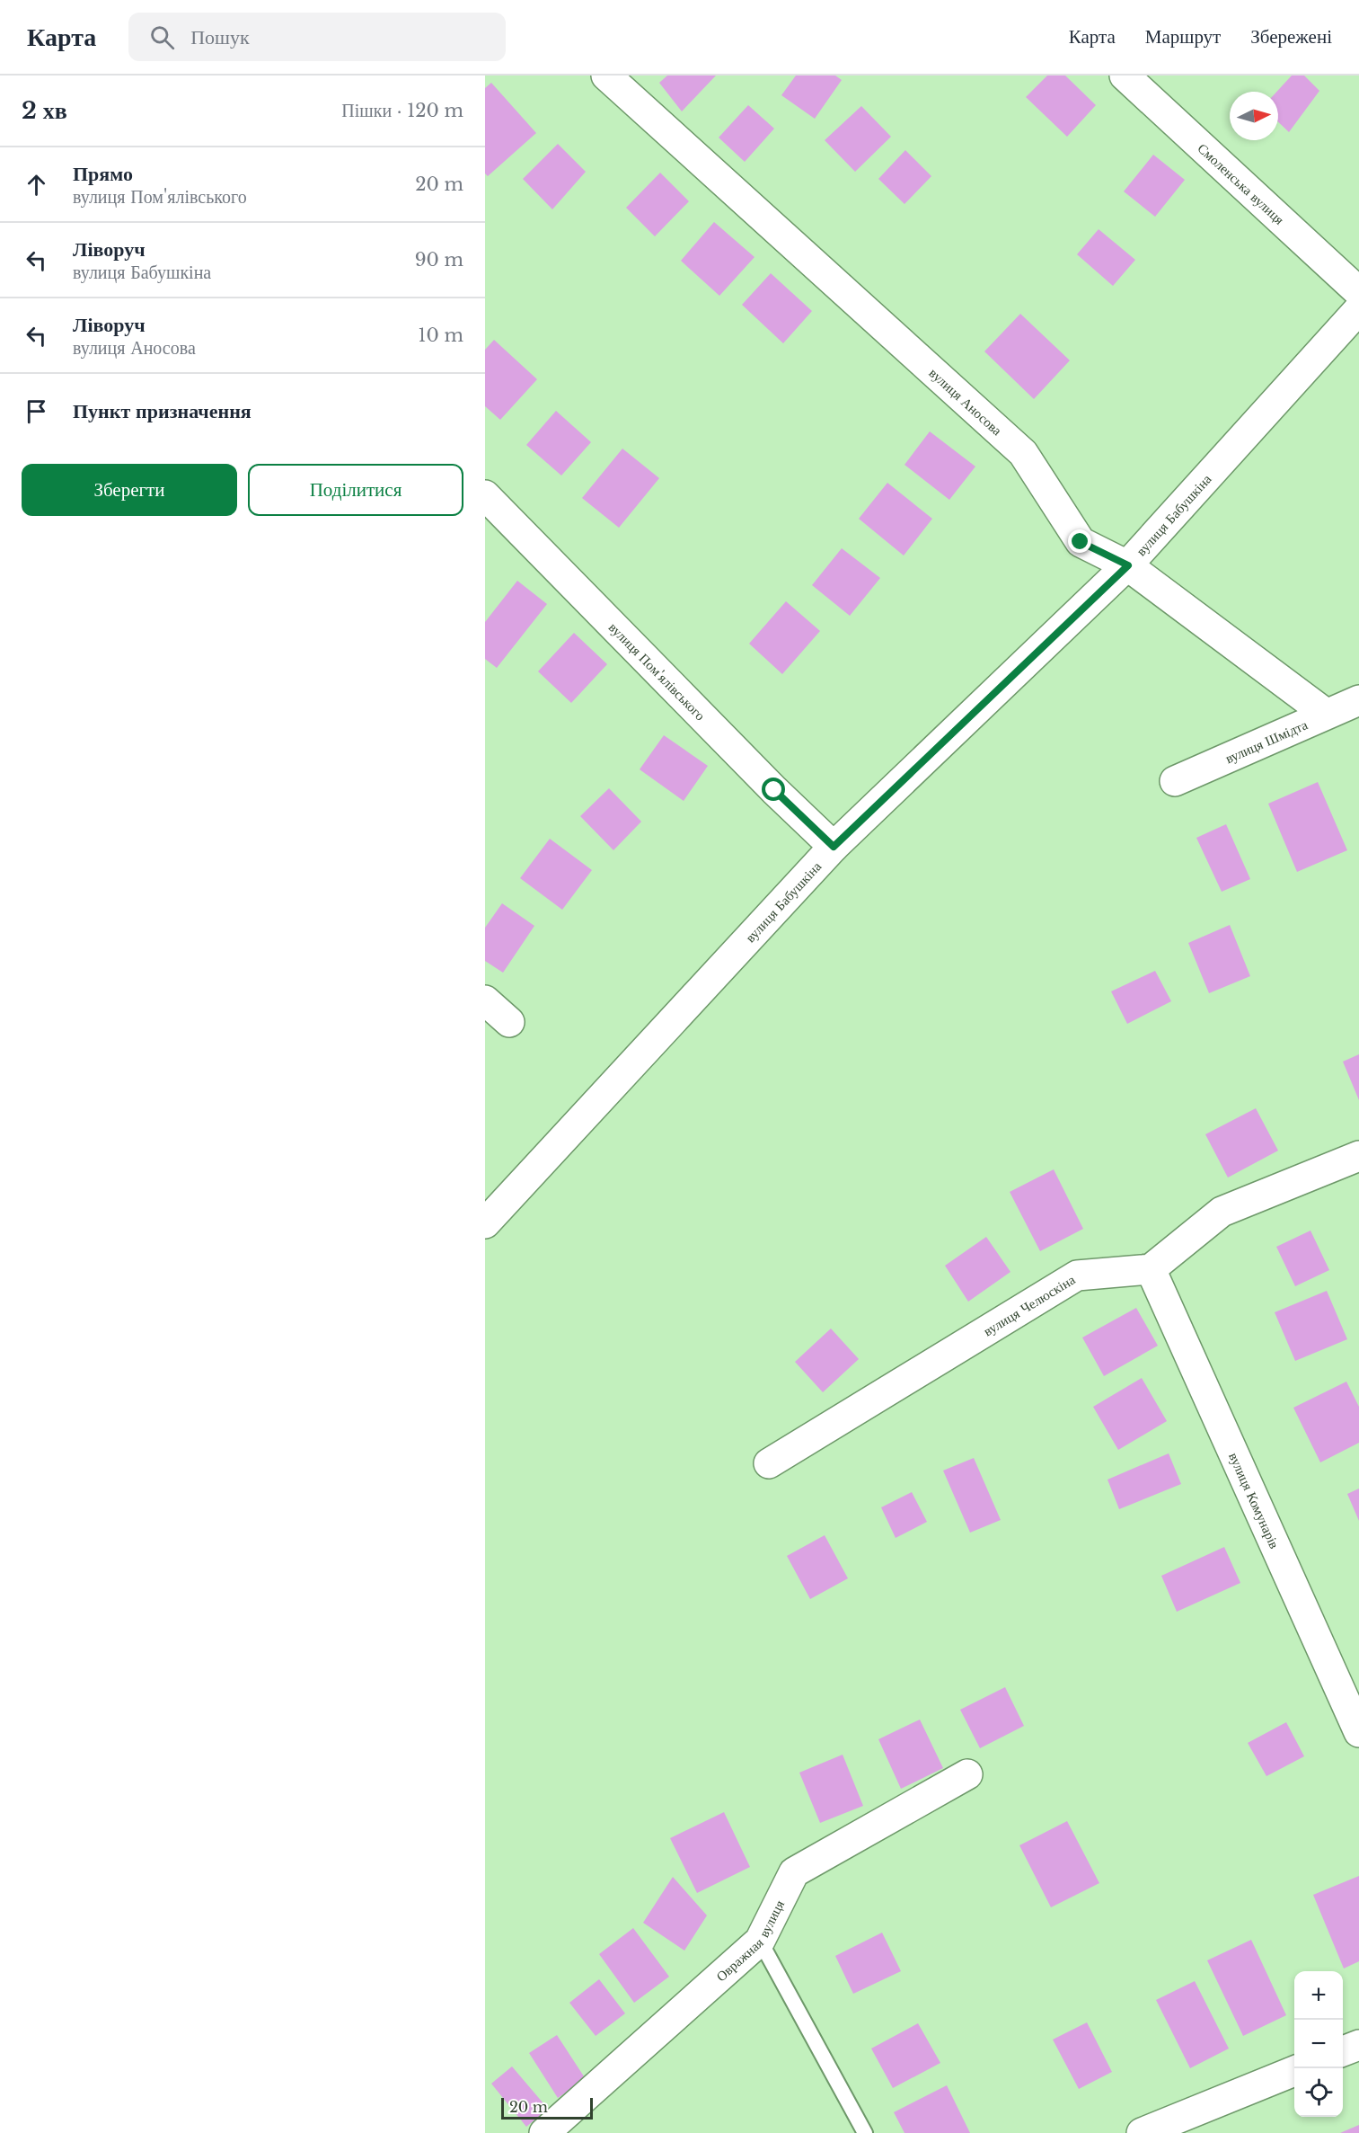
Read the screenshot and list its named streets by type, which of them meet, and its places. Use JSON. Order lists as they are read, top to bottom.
{
  "streets": {
    "street": [
      "Смоленська вулиця",
      "вулиця Аносова",
      "вулиця Бабушкіна",
      "вулиця Пом'ялівського",
      "вулиця Шмідта",
      "вулиця Челюскіна",
      "вулиця Комунарів",
      "Овражная вулиця"
    ]
  },
  "crossings": [
    ["вулиця Аносова", "вулиця Бабушкіна"],
    ["вулиця Аносова", "вулиця Шмідта"],
    ["вулиця Бабушкіна", "вулиця Пом'ялівського"],
    ["вулиця Челюскіна", "вулиця Комунарів"]
  ],
  "scale_bar": "20 m",
  "north": "right",
  "page": {
    "header": "Карта",
    "search": "Пошук",
    "nav": ["Карта", "Маршрут", "Збережені"],
    "heading": ["2 хв", "Пішки · 120 m"],
    "list": [
      ["Прямо", "вулиця Пом'ялівського", "20 m"],
      ["Ліворуч", "вулиця Бабушкіна", "90 m"],
      ["Ліворуч", "вулиця Аносова", "10 m"],
      "Пункт призначення"
    ],
    "buttons": ["Зберегти", "Поділитися"],
    "map_buttons": ["+", "−"],
    "scale": "20 m"
  }
}
